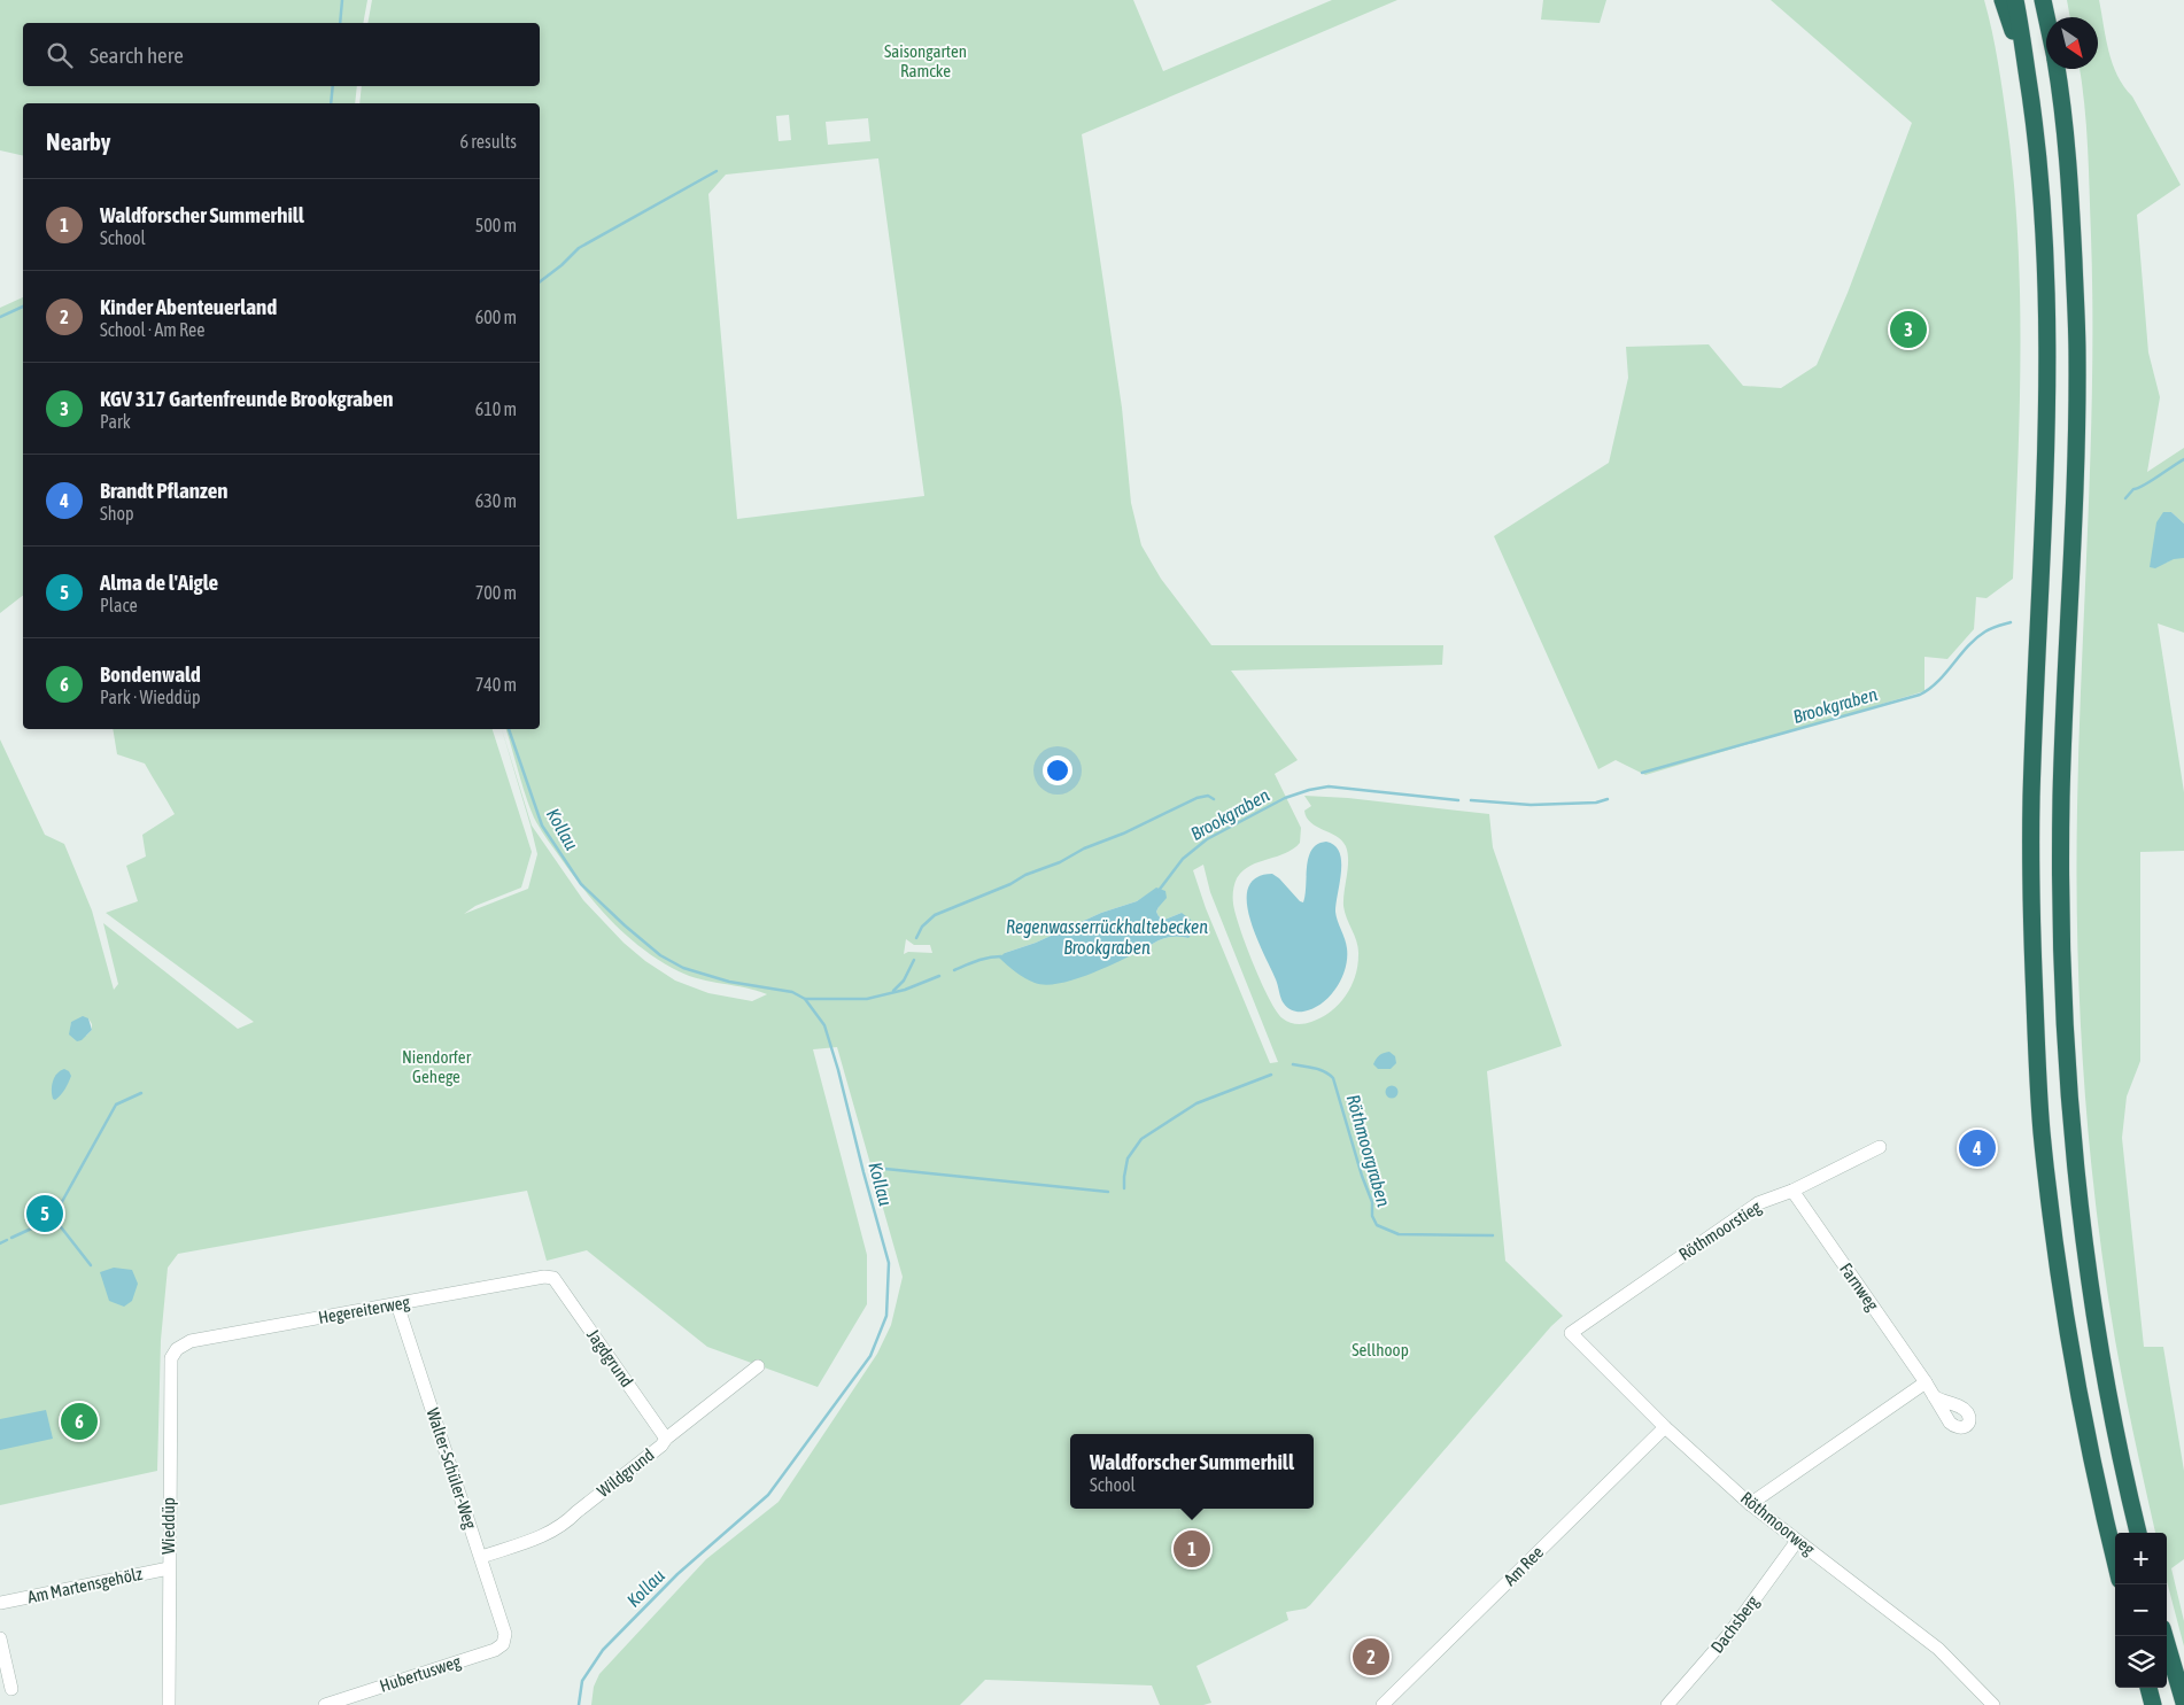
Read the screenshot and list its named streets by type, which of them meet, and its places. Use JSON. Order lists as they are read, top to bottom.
{
  "streets": {
    "street": [
      "Röthmoorstieg",
      "Farnweg",
      "Hegereiterweg",
      "Jagdgrund",
      "Walter-Schüler-Weg",
      "Wildgrund",
      "Röthmoorweg",
      "Wieddüp",
      "Am Ree",
      "Am Martensgehölz",
      "Dachsberg",
      "Hubertusweg"
    ]
  },
  "crossings": [
    ["Röthmoorstieg", "Farnweg"],
    ["Röthmoorstieg", "Röthmoorweg"],
    ["Hegereiterweg", "Jagdgrund"],
    ["Hegereiterweg", "Walter-Schüler-Weg"],
    ["Hegereiterweg", "Wieddüp"],
    ["Jagdgrund", "Wildgrund"],
    ["Walter-Schüler-Weg", "Wildgrund"],
    ["Walter-Schüler-Weg", "Hubertusweg"],
    ["Röthmoorweg", "Am Ree"],
    ["Röthmoorweg", "Dachsberg"],
    ["Wieddüp", "Am Martensgehölz"]
  ],
  "water": [
    "Brookgraben",
    "Kollau",
    "Regenwasserrückhaltebecken Brookgraben",
    "Röthmoorgraben"
  ],
  "parks": ["Saisongarten Ramcke", "Niendorfer Gehege", "Sellhoop"],
  "north": "bottom right",
  "page": {
    "search": "Search here",
    "heading": ["Nearby", "6 results"],
    "list": [
      {
        "mark": "1",
        "name": "Waldforscher Summerhill",
        "note": "School",
        "value": "500 m"
      },
      {
        "mark": "2",
        "name": "Kinder Abenteuerland",
        "note": "School · Am Ree",
        "value": "600 m"
      },
      {
        "mark": "3",
        "name": "KGV 317 Gartenfreunde Brookgraben",
        "note": "Park",
        "value": "610 m"
      },
      {
        "mark": "4",
        "name": "Brandt Pflanzen",
        "note": "Shop",
        "value": "630 m"
      },
      {
        "mark": "5",
        "name": "Alma de l'Aigle",
        "note": "Place",
        "value": "700 m"
      },
      {
        "mark": "6",
        "name": "Bondenwald",
        "note": "Park · Wieddüp",
        "value": "740 m"
      }
    ],
    "pins": [
      "3",
      "4",
      "5",
      "6",
      "1",
      "2"
    ],
    "popup": ["Waldforscher Summerhill", "School"],
    "map_buttons": ["+", "−"]
  }
}
